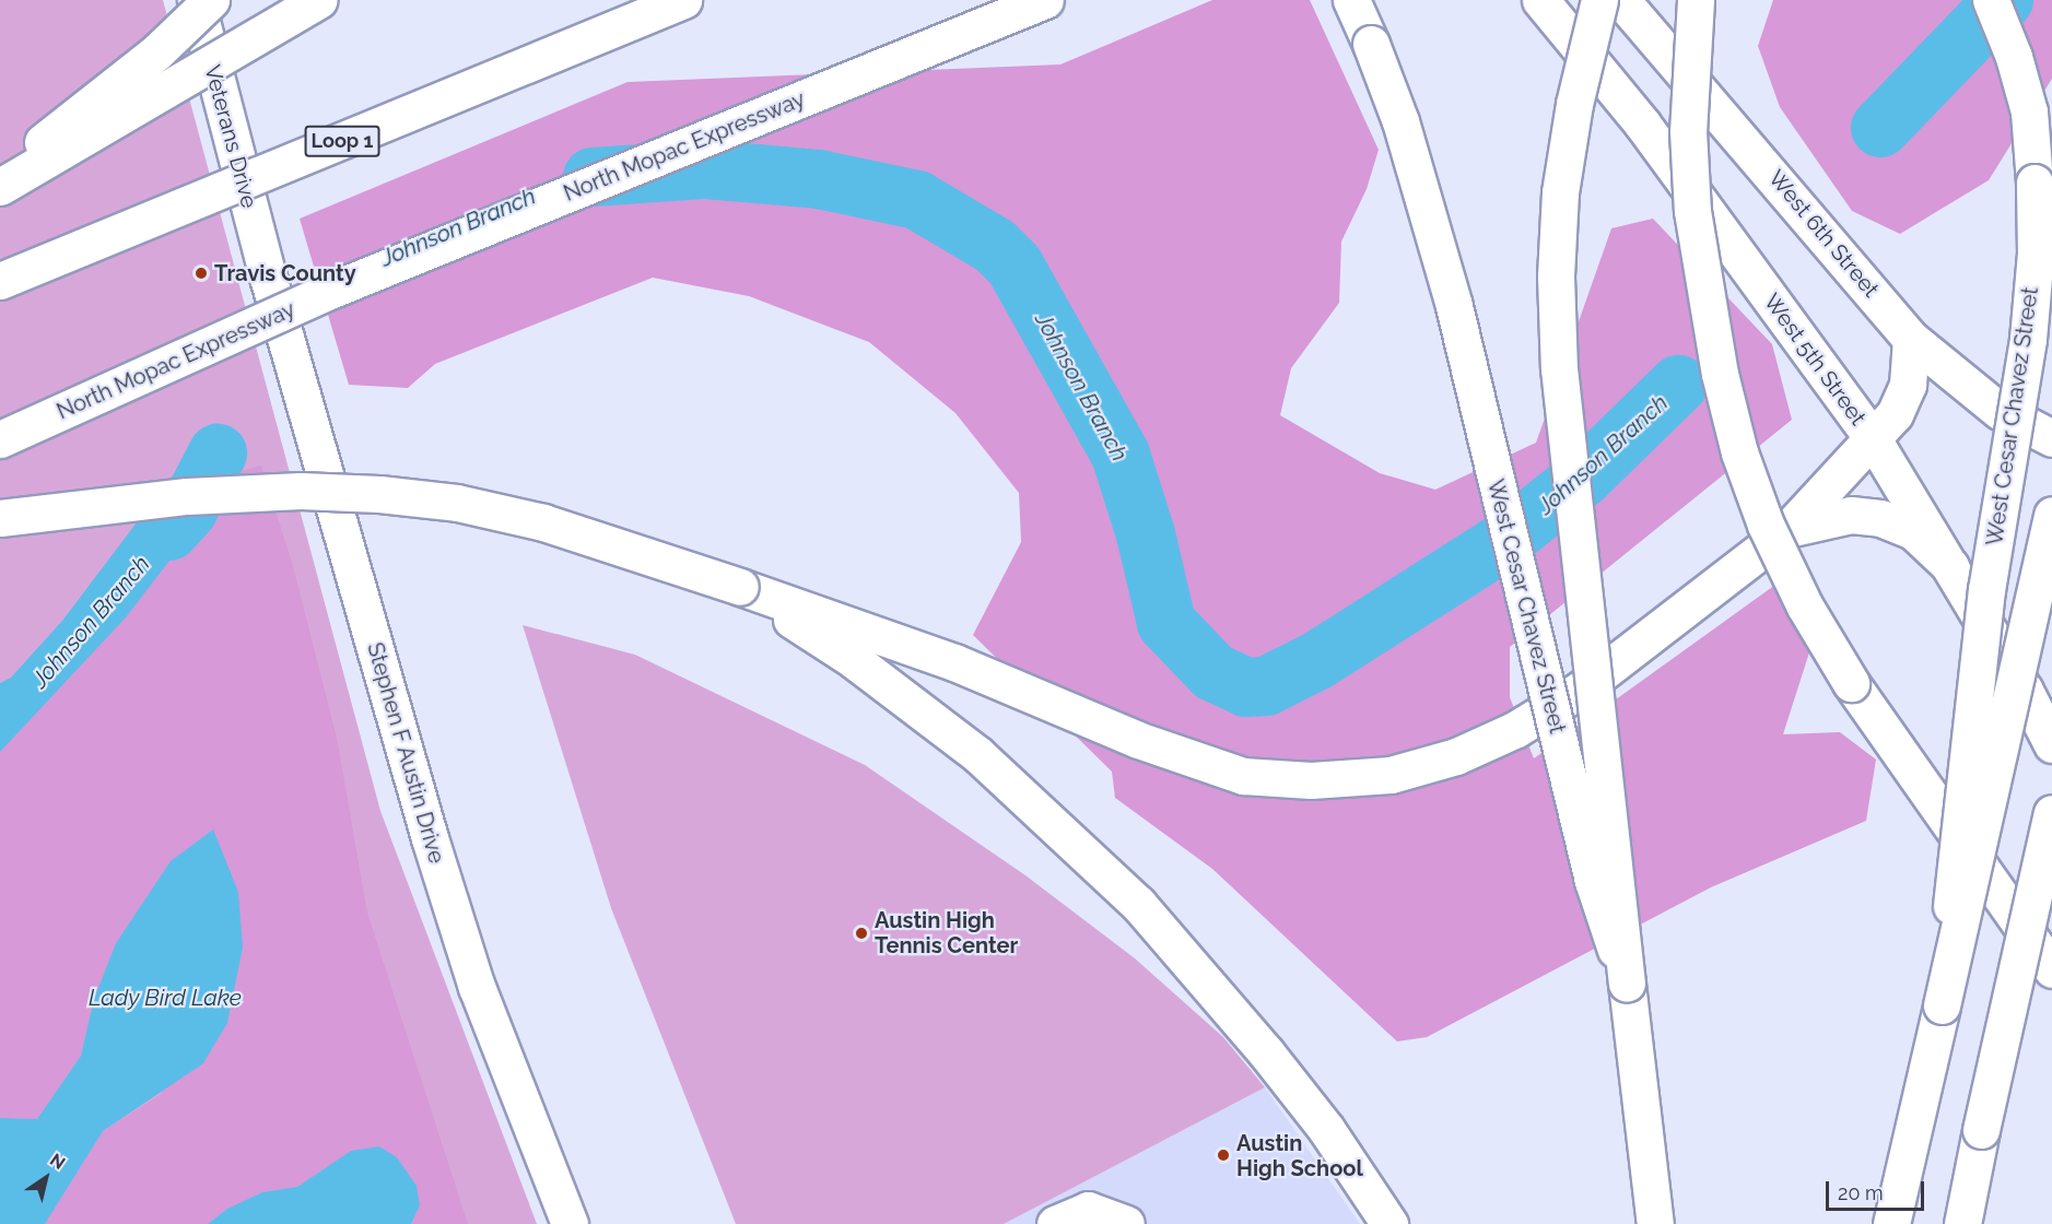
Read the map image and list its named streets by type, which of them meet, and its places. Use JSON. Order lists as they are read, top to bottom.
{
  "streets": {
    "main road": [
      "Veterans Drive",
      "Loop 1",
      "North Mopac Expressway",
      "West 6th Street",
      "West 5th Street",
      "West Cesar Chavez Street",
      "Stephen F Austin Drive"
    ]
  },
  "crossings": [
    ["Veterans Drive", "Stephen F Austin Drive"]
  ],
  "water": ["Johnson Branch", "Lady Bird Lake"],
  "places": ["Travis County", "Austin High Tennis Center", "Austin High School"],
  "scale_bar": "20 m",
  "north": "top right"
}
